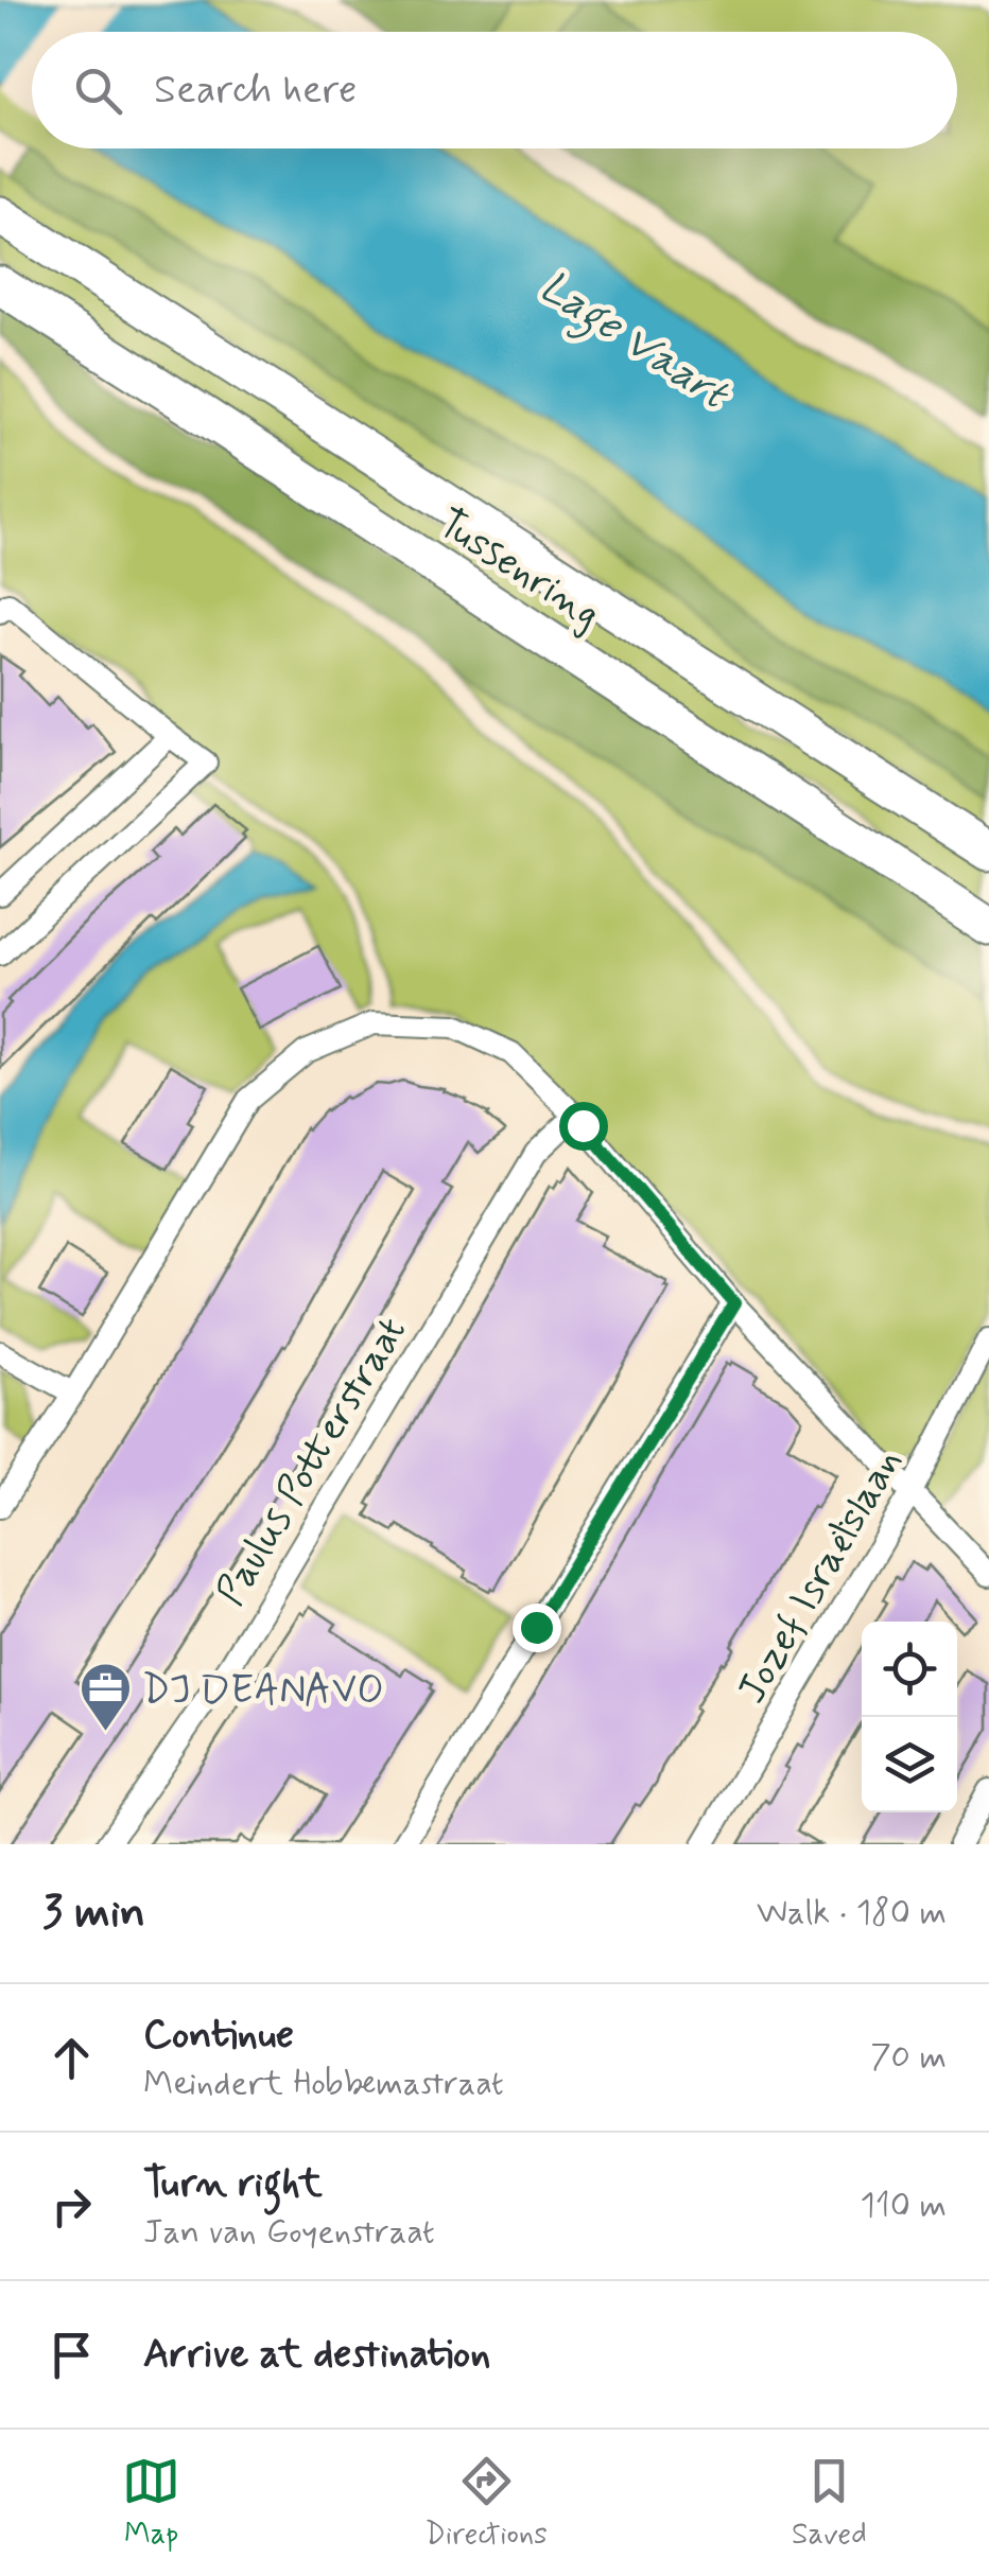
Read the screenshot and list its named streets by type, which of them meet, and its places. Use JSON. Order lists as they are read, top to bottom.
{
  "streets": {
    "highway": ["Tussenring"],
    "street": ["Paulus Potterstraat", "Jozef Israëlslaan"]
  },
  "water": ["Lage Vaart"],
  "places": {
    "office": ["DJ DEANAVO"]
  },
  "page": {
    "search": "Search here",
    "heading": ["3 min", "Walk · 180 m"],
    "list": [
      ["Continue", "Meindert Hobbemastraat", "70 m"],
      ["Turn right", "Jan van Goyenstraat", "110 m"],
      "Arrive at destination"
    ],
    "nav": ["Map", "Directions", "Saved"]
  }
}
